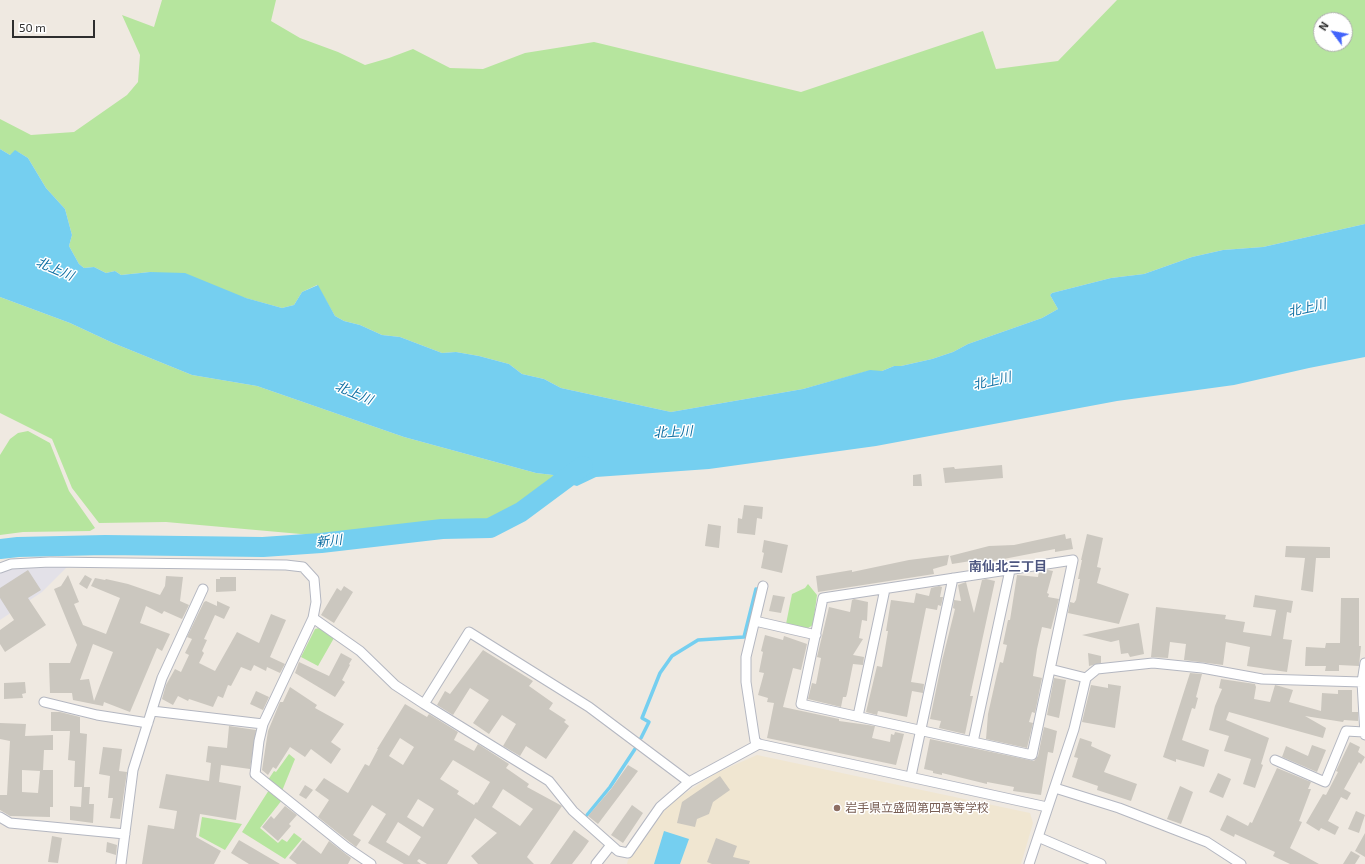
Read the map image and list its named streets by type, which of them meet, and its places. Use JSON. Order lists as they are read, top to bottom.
{
  "districts": ["南仙北三丁目"],
  "water": ["北上川", "新川"],
  "places": ["岩手県立盛岡第四高等学校"],
  "scale_bar": "50 m",
  "north": "top left"
}
